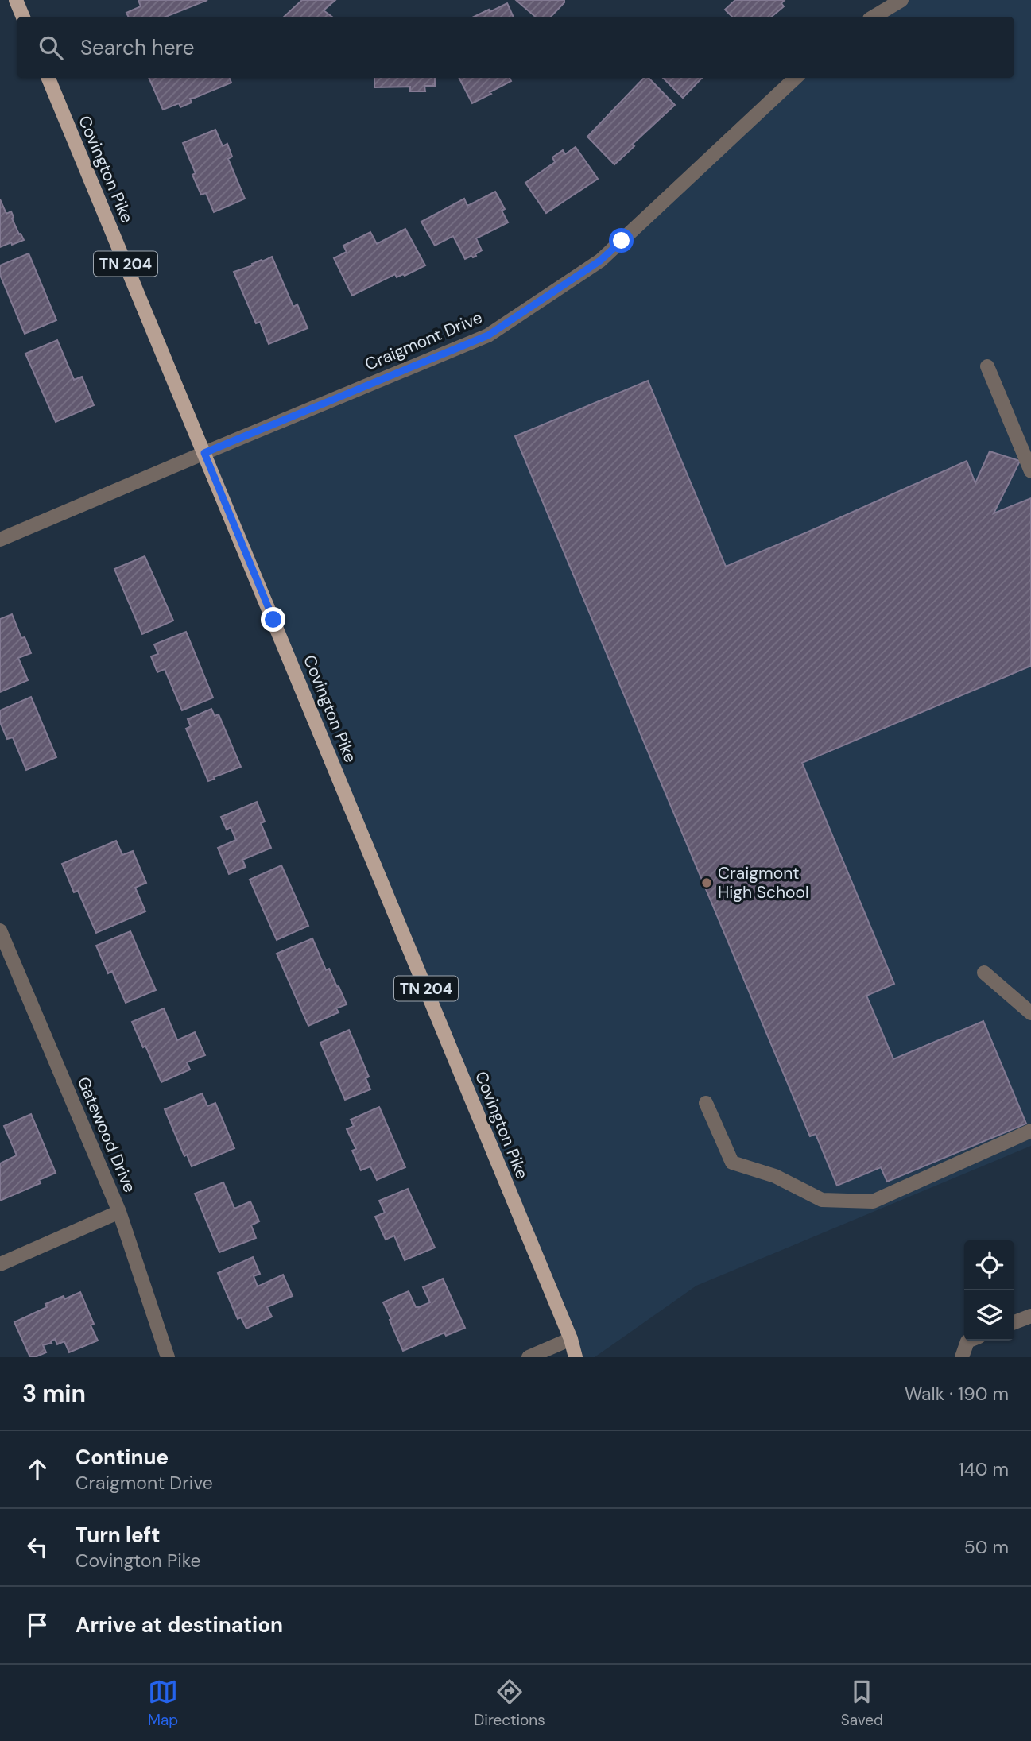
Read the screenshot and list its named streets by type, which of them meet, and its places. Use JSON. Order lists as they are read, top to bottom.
{
  "streets": {
    "main road": ["Covington Pike", "TN 204"],
    "street": ["Craigmont Drive", "Gatewood Drive"]
  },
  "crossings": [
    ["Covington Pike", "Craigmont Drive"]
  ],
  "places": ["Craigmont High School"],
  "page": {
    "search": "Search here",
    "heading": ["3 min", "Walk · 190 m"],
    "list": [
      ["Continue", "Craigmont Drive", "140 m"],
      ["Turn left", "Covington Pike", "50 m"],
      "Arrive at destination"
    ],
    "nav": ["Map", "Directions", "Saved"]
  }
}
